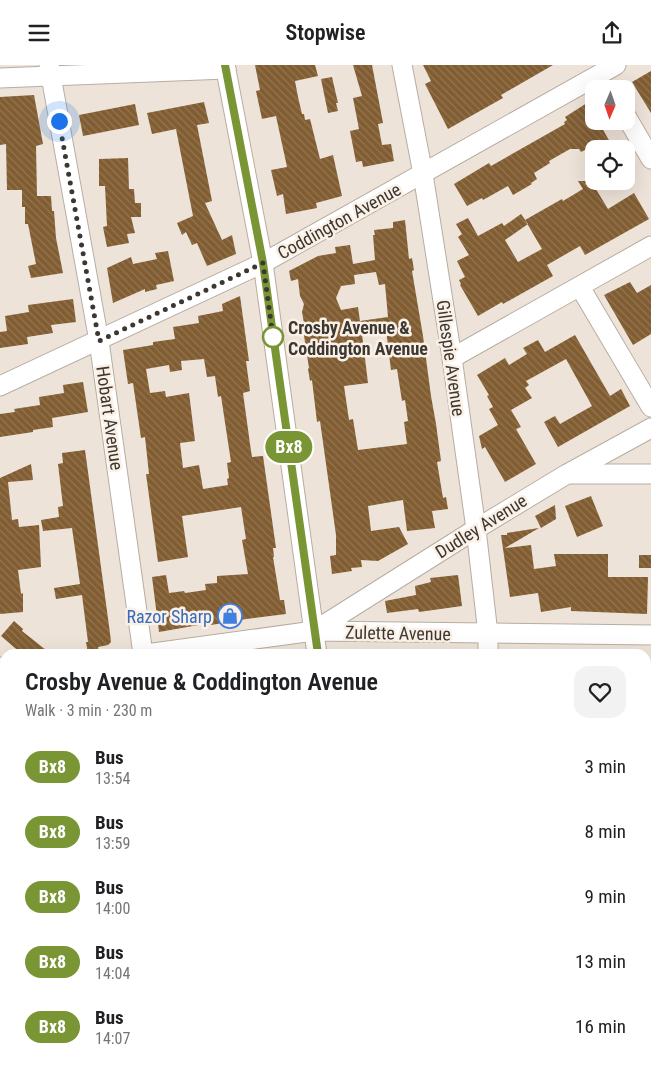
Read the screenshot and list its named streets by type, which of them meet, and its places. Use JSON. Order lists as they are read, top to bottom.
{
  "streets": {
    "street": [
      "Coddington Avenue",
      "Gillespie Avenue",
      "Hobart Avenue",
      "Dudley Avenue",
      "Zulette Avenue"
    ]
  },
  "crossings": [
    ["Coddington Avenue", "Gillespie Avenue"],
    ["Coddington Avenue", "Hobart Avenue"],
    ["Gillespie Avenue", "Dudley Avenue"],
    ["Gillespie Avenue", "Zulette Avenue"],
    ["Dudley Avenue", "Zulette Avenue"]
  ],
  "places": {
    "other": ["Crosby Avenue & Coddington Avenue"],
    "shop": ["Razor Sharp"]
  },
  "lines": ["bus line Bx8"],
  "north": "bottom",
  "page": {
    "header": "Stopwise",
    "on_map": "Bx8",
    "heading": ["Crosby Avenue & Coddington Avenue", "Walk · 3 min · 230 m"],
    "list": [
      {
        "mark": "Bx8",
        "name": "Bus",
        "note": "13:54",
        "value": "3 min"
      },
      {
        "mark": "Bx8",
        "name": "Bus",
        "note": "13:59",
        "value": "8 min"
      },
      {
        "mark": "Bx8",
        "name": "Bus",
        "note": "14:00",
        "value": "9 min"
      },
      {
        "mark": "Bx8",
        "name": "Bus",
        "note": "14:04",
        "value": "13 min"
      },
      {
        "mark": "Bx8",
        "name": "Bus",
        "note": "14:07",
        "value": "16 min"
      }
    ]
  }
}
